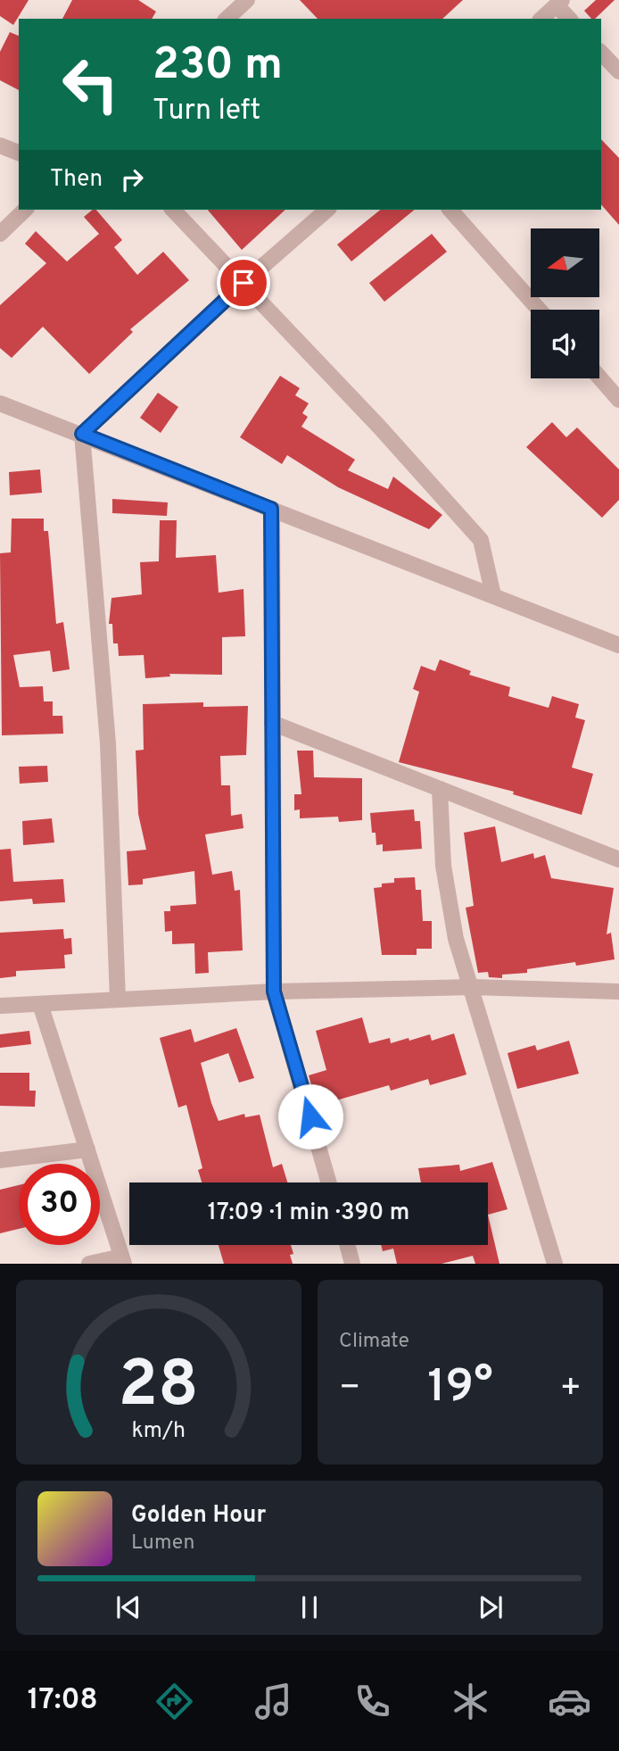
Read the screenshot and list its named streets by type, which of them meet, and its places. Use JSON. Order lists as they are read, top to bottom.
{
  "north": "left",
  "page": {
    "turn": ["230 m", "Turn left"],
    "then": "Then",
    "limit": "30",
    "trip": "17:09 · 1 min · 390 m",
    "tile": "Climate",
    "heat": ["−", "19°", "+"],
    "song": ["Golden Hour", "Lumen"],
    "tabs": "17:08",
    "gauge": ["28", "km/h"]
  }
}
